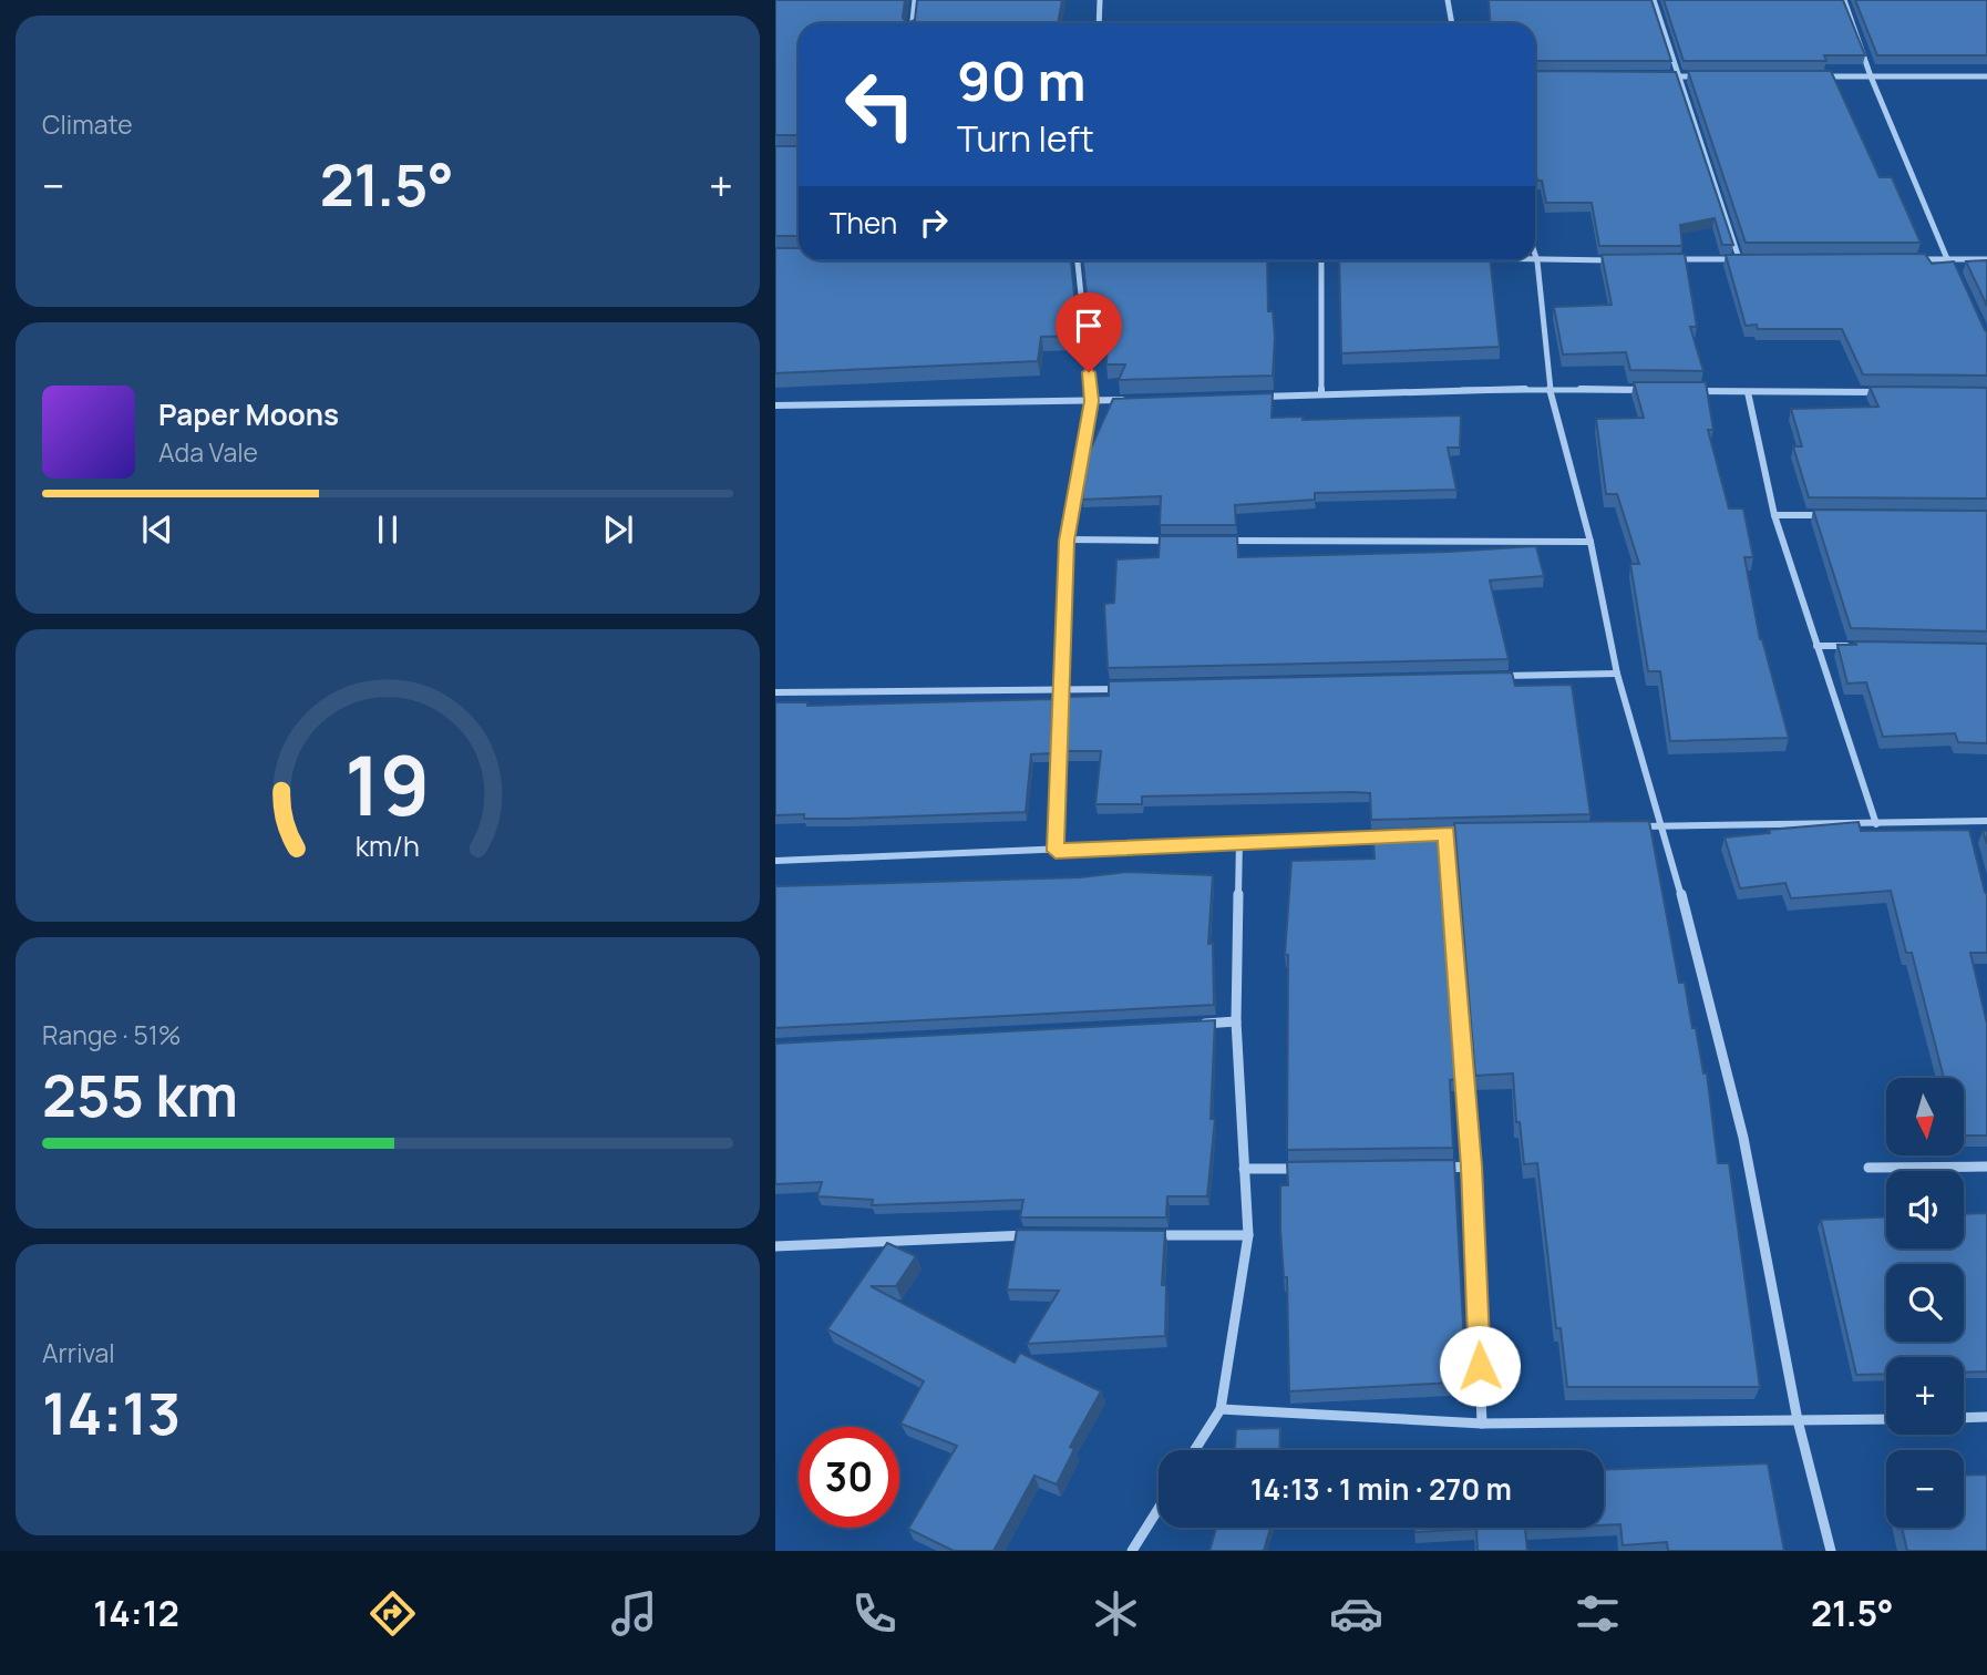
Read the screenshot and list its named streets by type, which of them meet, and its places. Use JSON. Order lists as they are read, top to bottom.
{
  "north": "bottom",
  "page": {
    "tile": [
      "Climate",
      ["Range · 51%", "255 km"],
      ["Arrival", "14:13"]
    ],
    "turn": ["90 m", "Turn left"],
    "heat": ["−", "21.5°", "+"],
    "then": "Then",
    "song": ["Paper Moons", "Ada Vale"],
    "map_buttons": ["+", "−"],
    "limit": "30",
    "trip": "14:13 · 1 min · 270 m",
    "tabs": ["14:12", "21.5°"],
    "gauge": ["19", "km/h"]
  }
}
